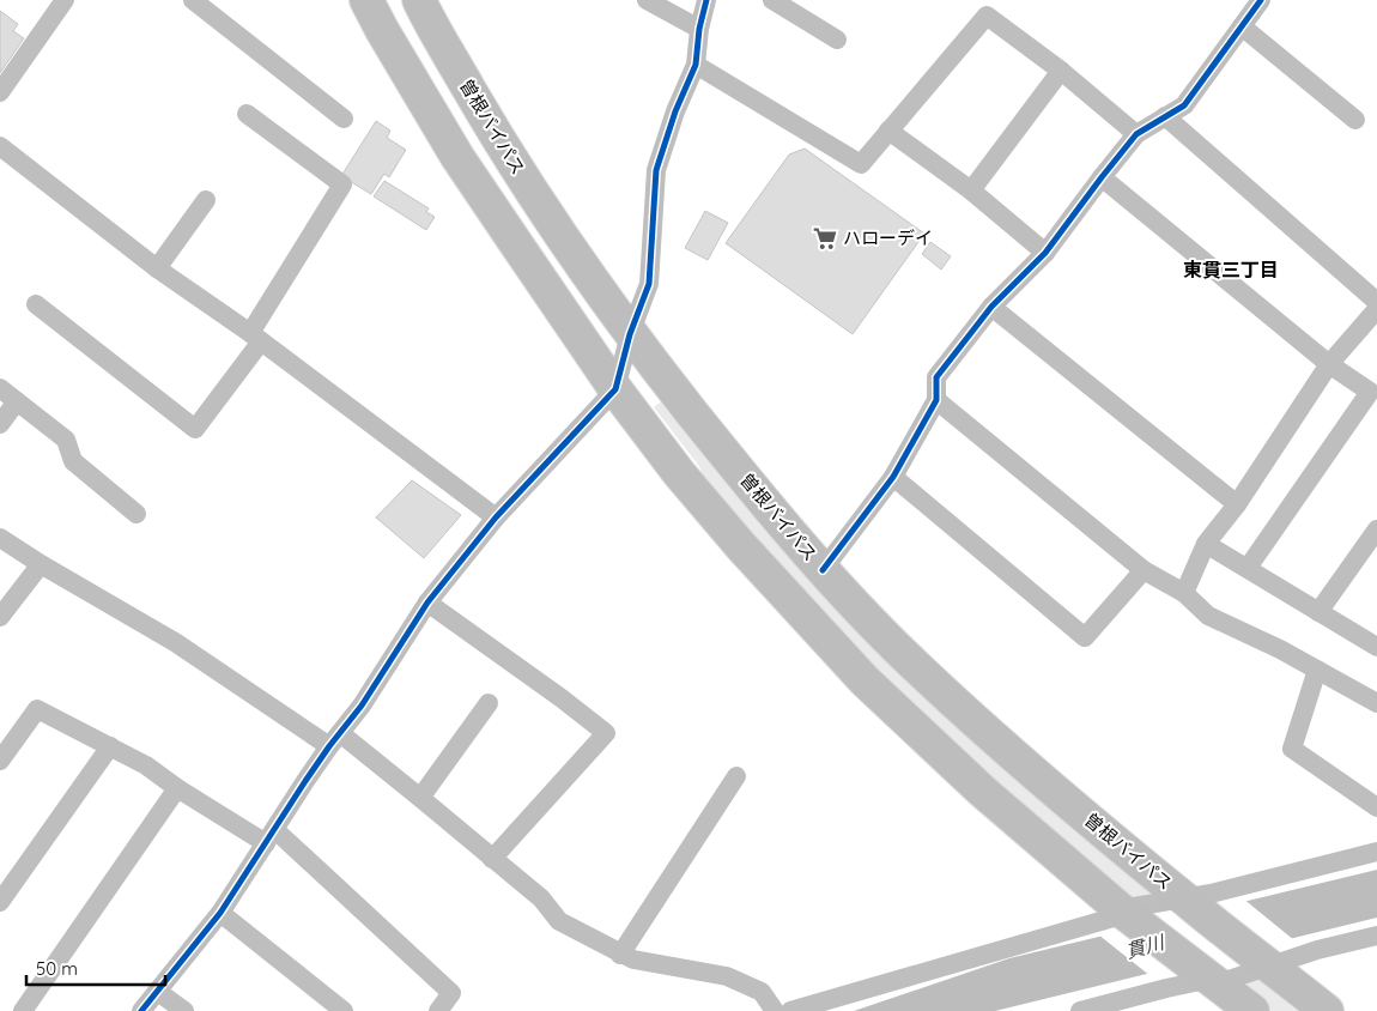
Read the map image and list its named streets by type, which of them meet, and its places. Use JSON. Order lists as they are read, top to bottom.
{
  "streets": {
    "highway": ["曽根バイパス"]
  },
  "districts": ["東貫三丁目"],
  "water": ["貫川"],
  "places": {
    "supermarket": ["ハローデイ"]
  },
  "scale_bar": "50 m"
}
